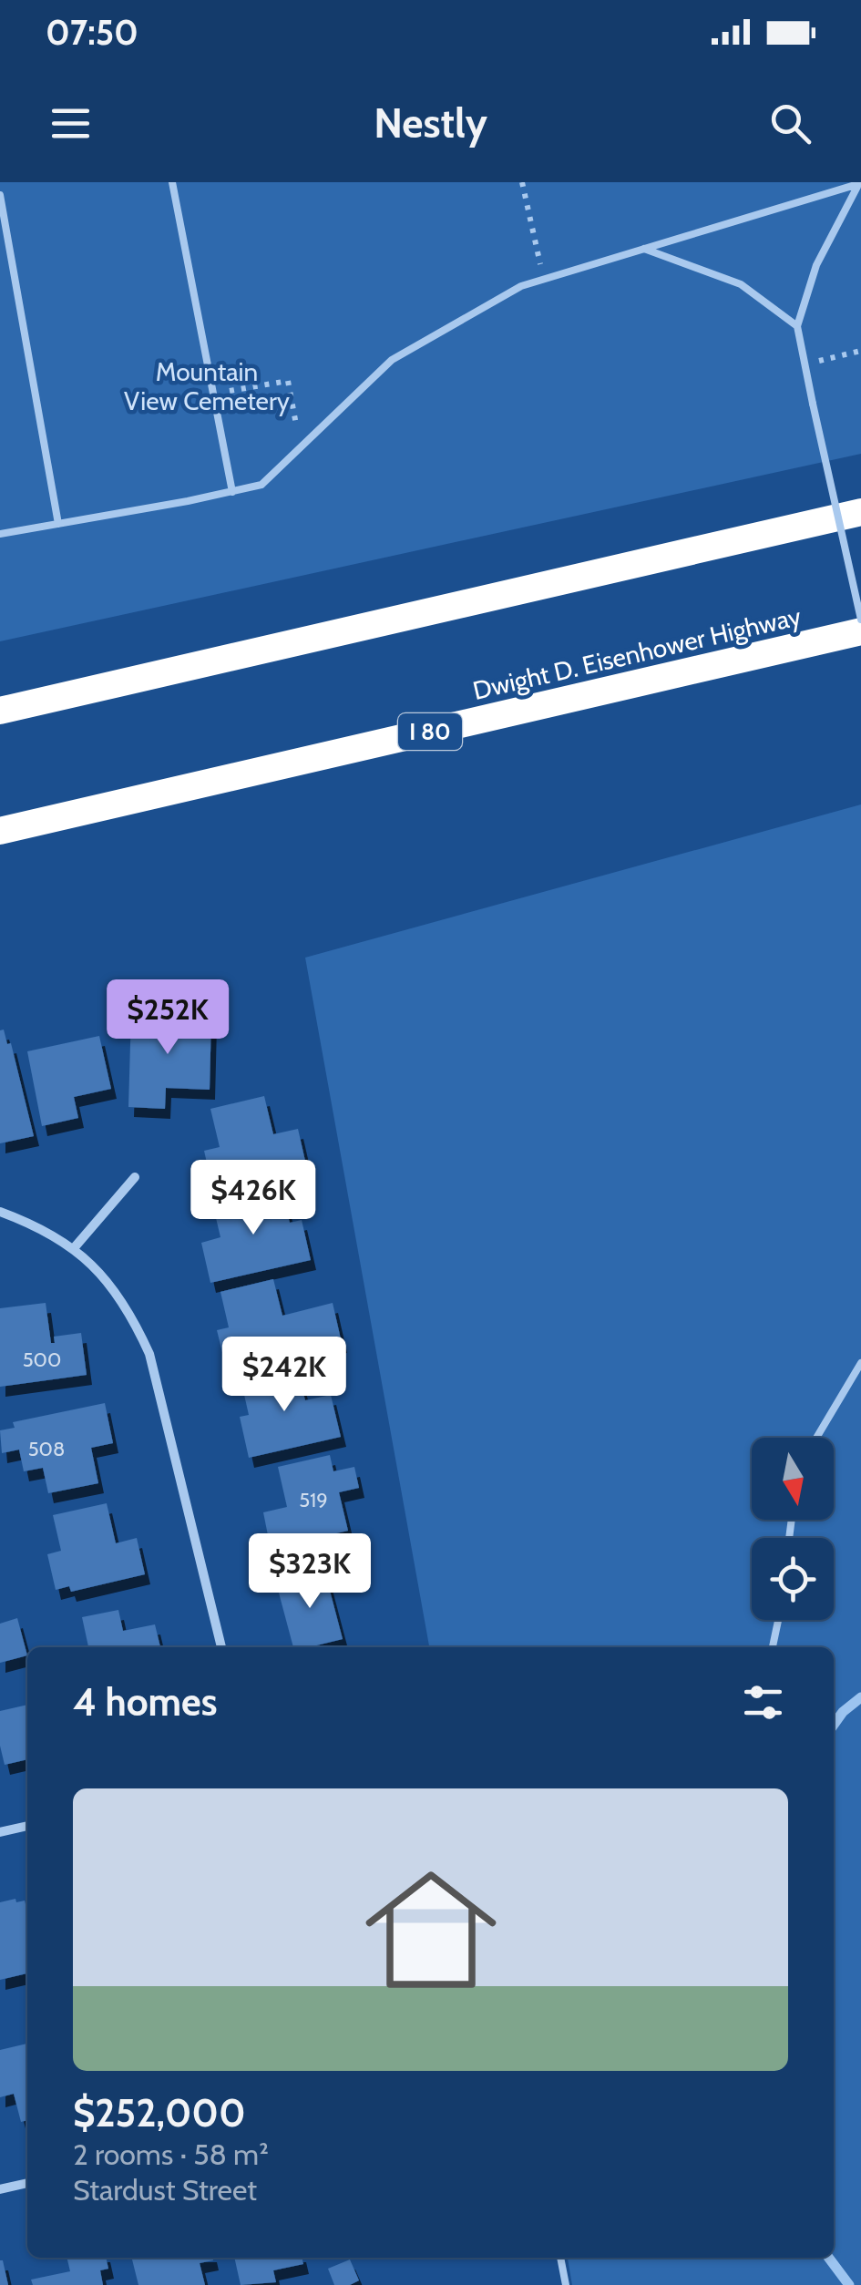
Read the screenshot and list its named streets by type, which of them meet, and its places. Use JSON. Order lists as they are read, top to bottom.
{
  "streets": {
    "highway": ["Dwight D. Eisenhower Highway", "I 80"]
  },
  "parks": ["Mountain View Cemetery"],
  "house_numbers": ["500", "508", "519"],
  "north": "bottom",
  "page": {
    "status": "07:50",
    "header": "Nestly",
    "price": [
      "$252K",
      "$426K",
      "$242K",
      "$323K"
    ],
    "heading": "4 homes",
    "list": [
      {
        "name": "$252,000",
        "note": "2 rooms · 58 m² · Stardust Street"
      }
    ]
  }
}
